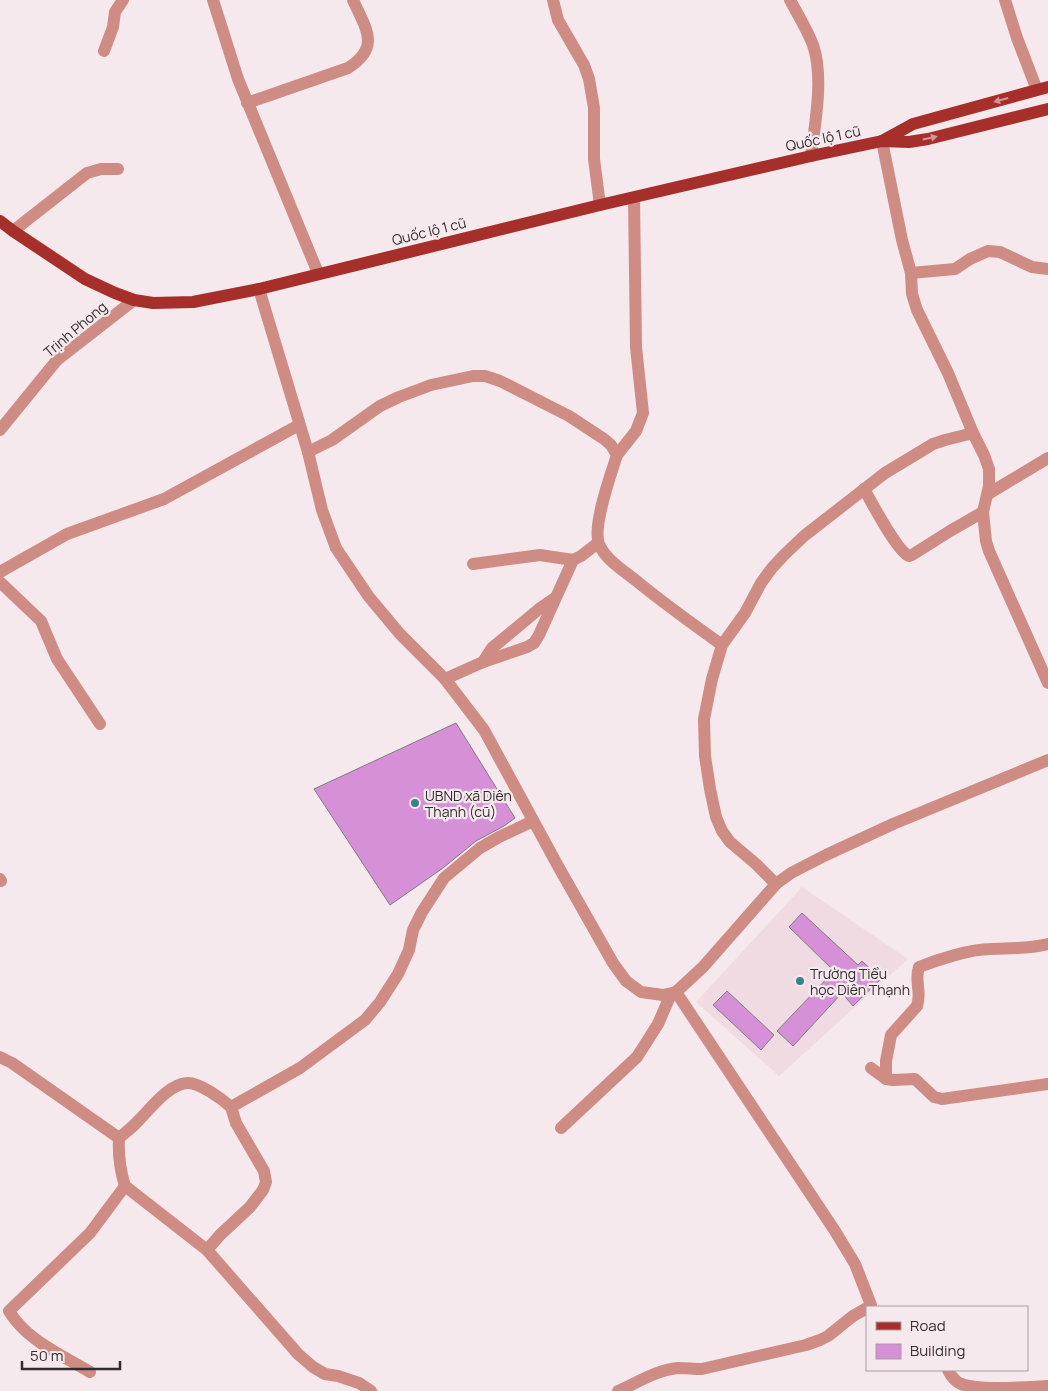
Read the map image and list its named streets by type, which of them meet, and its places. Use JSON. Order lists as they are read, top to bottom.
{
  "streets": {
    "main road": ["Quốc lộ 1 cũ"],
    "street": ["Trịnh Phong"]
  },
  "crossings": [
    ["Quốc lộ 1 cũ", "Trịnh Phong"]
  ],
  "places": ["UBND xã Diên Thạnh (cũ)", "Trường Tiểu học Diên Thạnh"],
  "legend": ["Road", "Building"],
  "scale_bar": "50 m"
}
